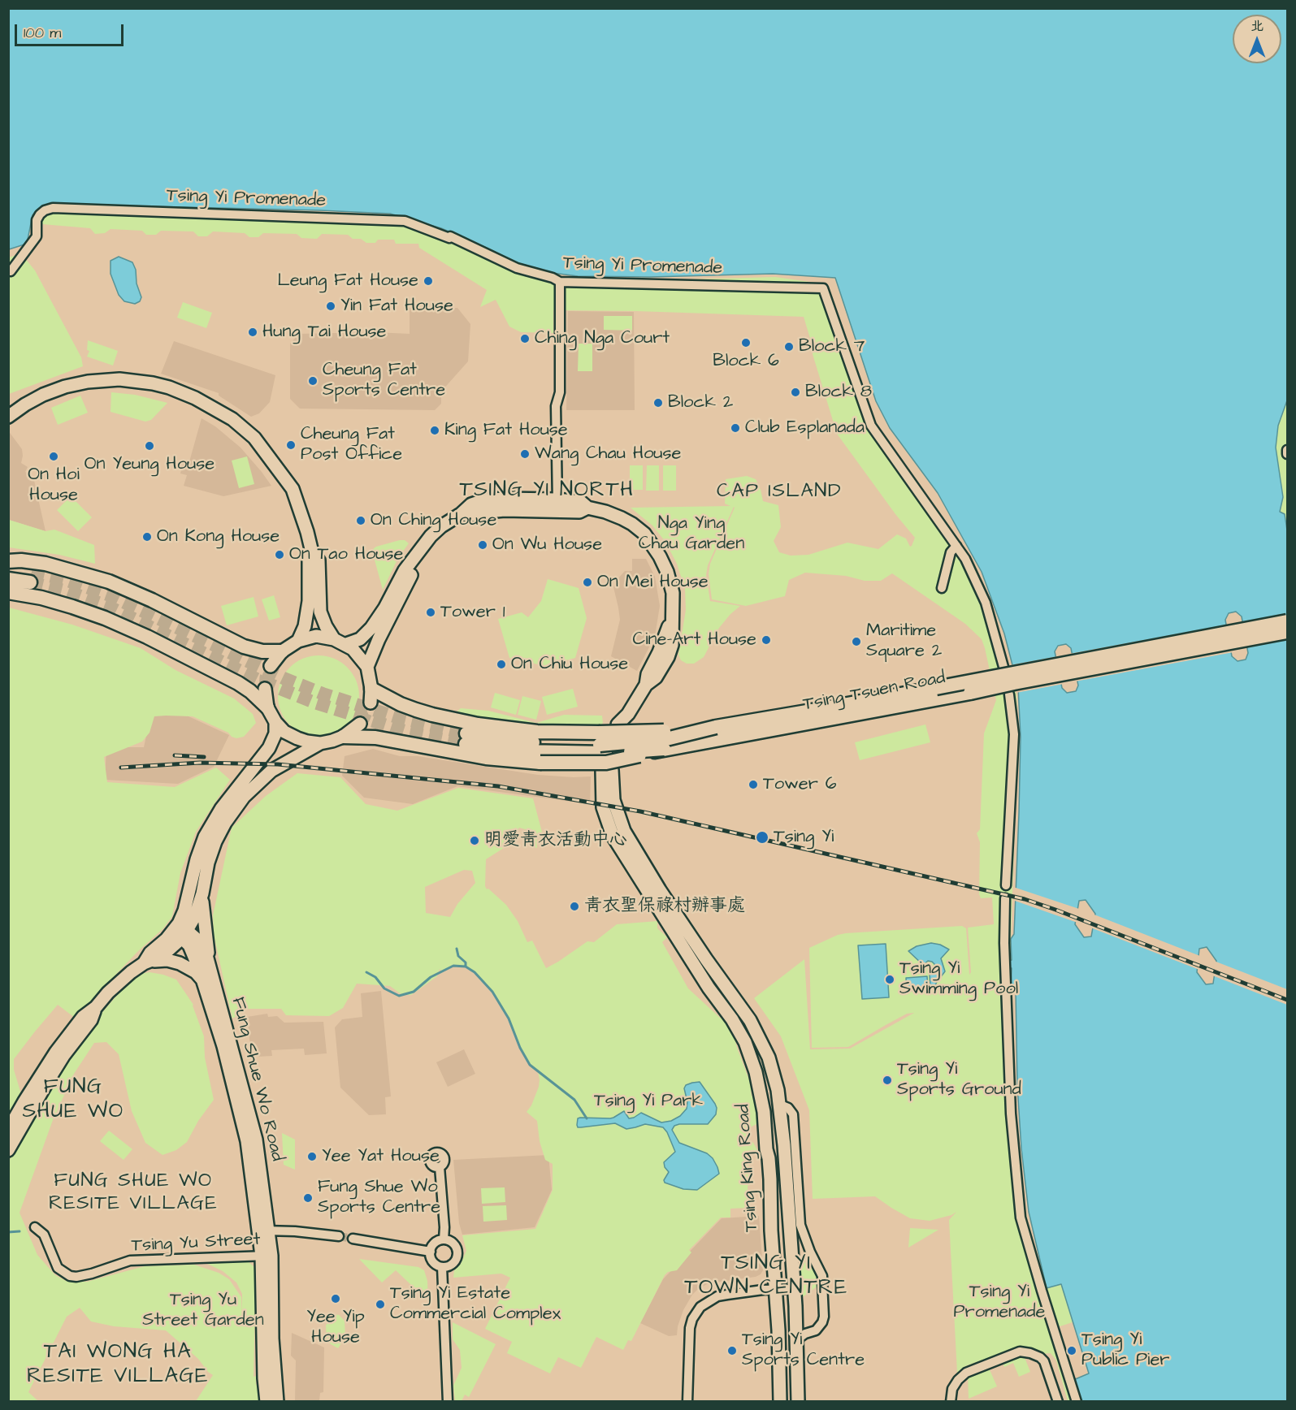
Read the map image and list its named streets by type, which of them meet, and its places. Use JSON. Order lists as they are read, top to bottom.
{
  "streets": {
    "main road": ["Tsing Tsuen Road", "Fung Shue Wo Road", "Tsing King Road"],
    "street": ["Tsing Yi Promenade", "Tsing Yu Street"]
  },
  "crossings": [
    ["Fung Shue Wo Road", "Tsing Yu Street"]
  ],
  "districts": [
    "TSING YI NORTH",
    "CAP ISLAND",
    "FUNG SHUE WO",
    "FUNG SHUE WO RESITE VILLAGE",
    "TSING YI TOWN CENTRE",
    "TAI WONG HA RESITE VILLAGE"
  ],
  "parks": [
    "Nga Ying Chau Garden",
    "Tsing Yi Park",
    "Tsing Yi Promenade",
    "Tsing Yu Street Garden"
  ],
  "places": [
    "Leung Fat House",
    "Yin Fat House",
    "Hung Tai House",
    "Ching Nga Court",
    "Block 6",
    "Block 7",
    "Cheung Fat Sports Centre",
    "Block 8",
    "Block 2",
    "Club Esplanada",
    "King Fat House",
    "Cheung Fat Post Office",
    "On Yeung House",
    "Wang Chau House",
    "On Hoi House",
    "On Ching House",
    "On Kong House",
    "On Wu House",
    "On Tao House",
    "On Mei House",
    "Tower 1",
    "Cine-Art House",
    "Maritime Square 2",
    "On Chiu House",
    "Tower 6",
    "Tsing Yi",
    "明愛青衣活動中心",
    "青衣聖保祿村辦事處",
    "Tsing Yi Swimming Pool",
    "Tsing Yi Sports Ground",
    "Yee Yat House",
    "Fung Shue Wo Sports Centre",
    "Yee Yip House",
    "Tsing Yi Estate Commercial Complex",
    "Tsing Yi Sports Centre",
    "Tsing Yi Public Pier"
  ],
  "scale_bar": "100 m",
  "north": "top"
}
